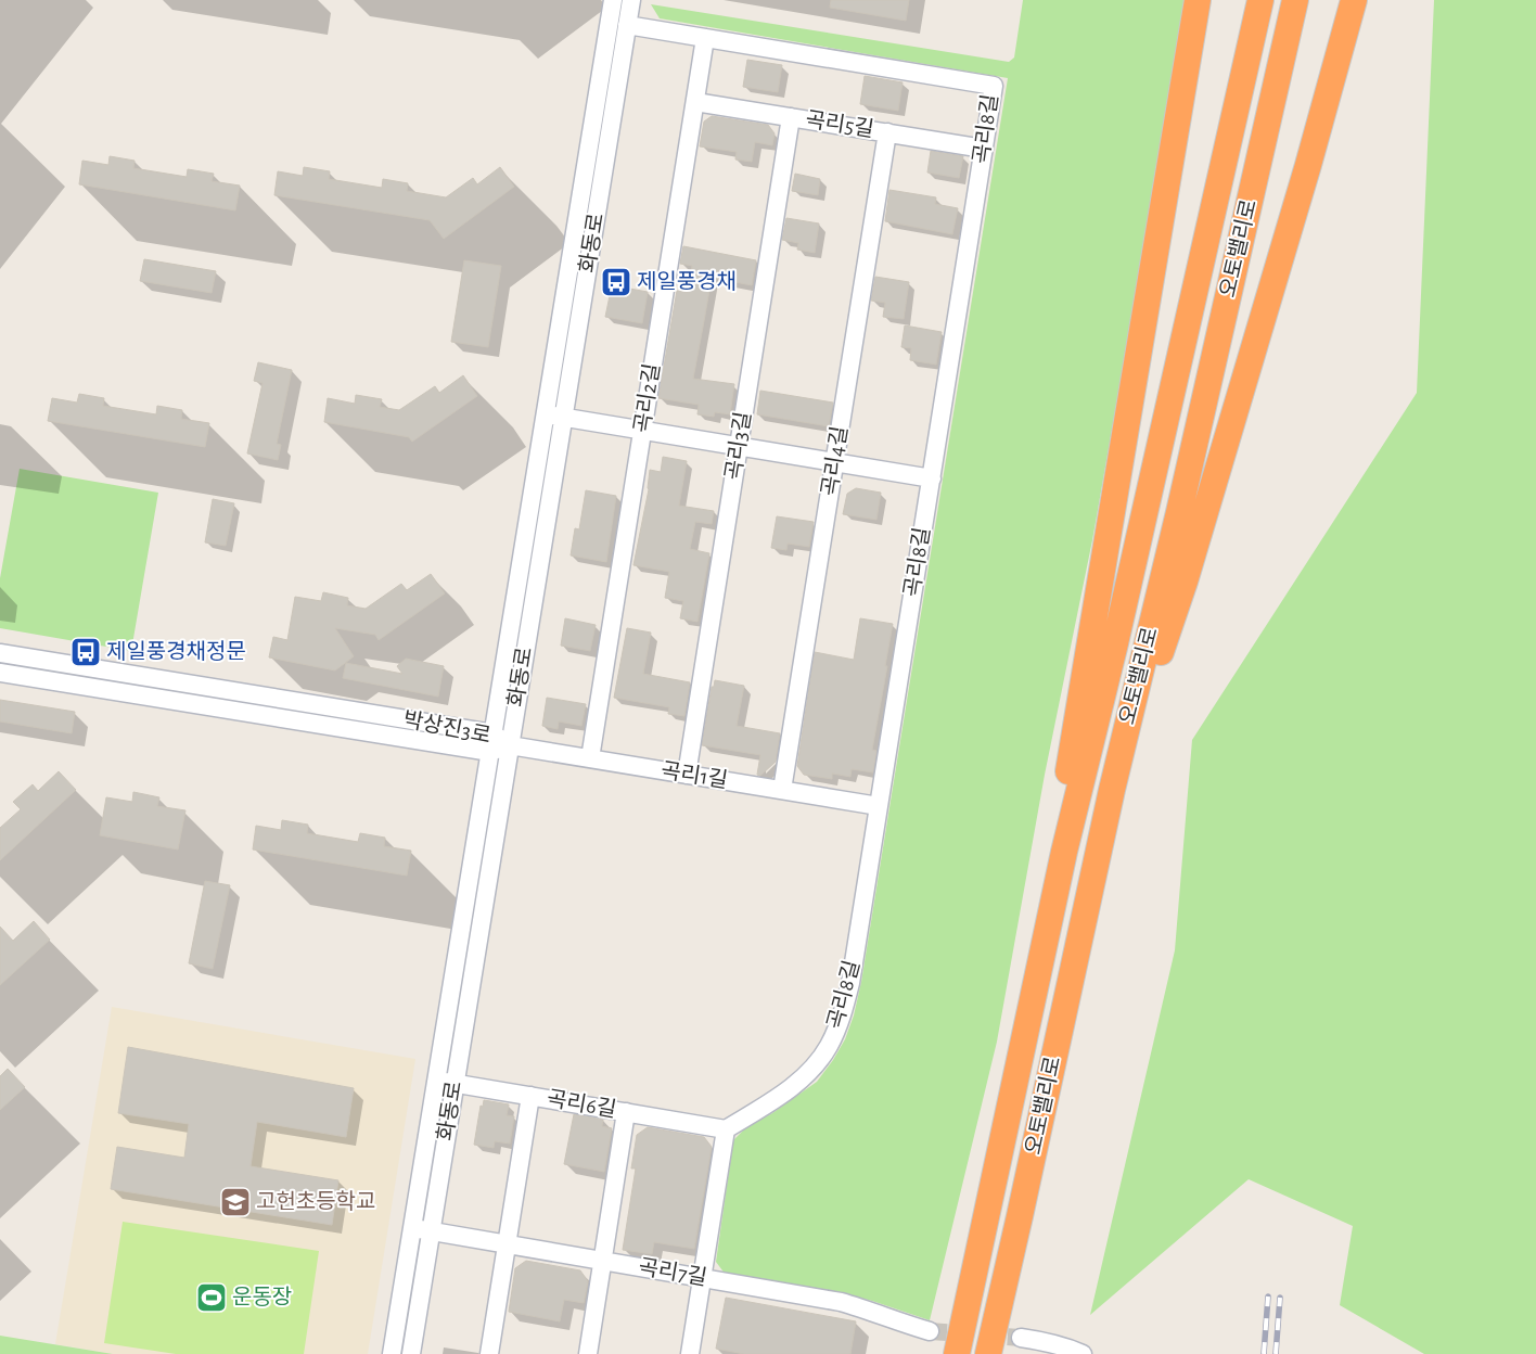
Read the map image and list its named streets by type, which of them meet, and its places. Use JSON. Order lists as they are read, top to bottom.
{
  "streets": {
    "highway": ["오토밸리로"],
    "street": [
      "곡리5길",
      "곡리8길",
      "화동로",
      "곡리2길",
      "곡리3길",
      "곡리4길",
      "박상진3로",
      "곡리1길",
      "곡리6길",
      "곡리7길"
    ]
  },
  "crossings": [
    ["곡리5길", "곡리8길"],
    ["곡리5길", "곡리2길"],
    ["곡리5길", "곡리3길"],
    ["곡리5길", "곡리4길"],
    ["곡리8길", "화동로"],
    ["곡리8길", "곡리2길"],
    ["곡리8길", "곡리1길"],
    ["곡리8길", "곡리6길"],
    ["화동로", "박상진3로"],
    ["화동로", "곡리1길"],
    ["화동로", "곡리6길"],
    ["화동로", "곡리7길"],
    ["곡리2길", "곡리1길"],
    ["곡리3길", "곡리1길"],
    ["곡리4길", "곡리1길"],
    ["박상진3로", "곡리1길"]
  ],
  "places": {
    "bus stop": ["제일풍경채", "제일풍경채정문"],
    "school or university": ["고헌초등학교"],
    "sports": ["운동장"]
  }
}
